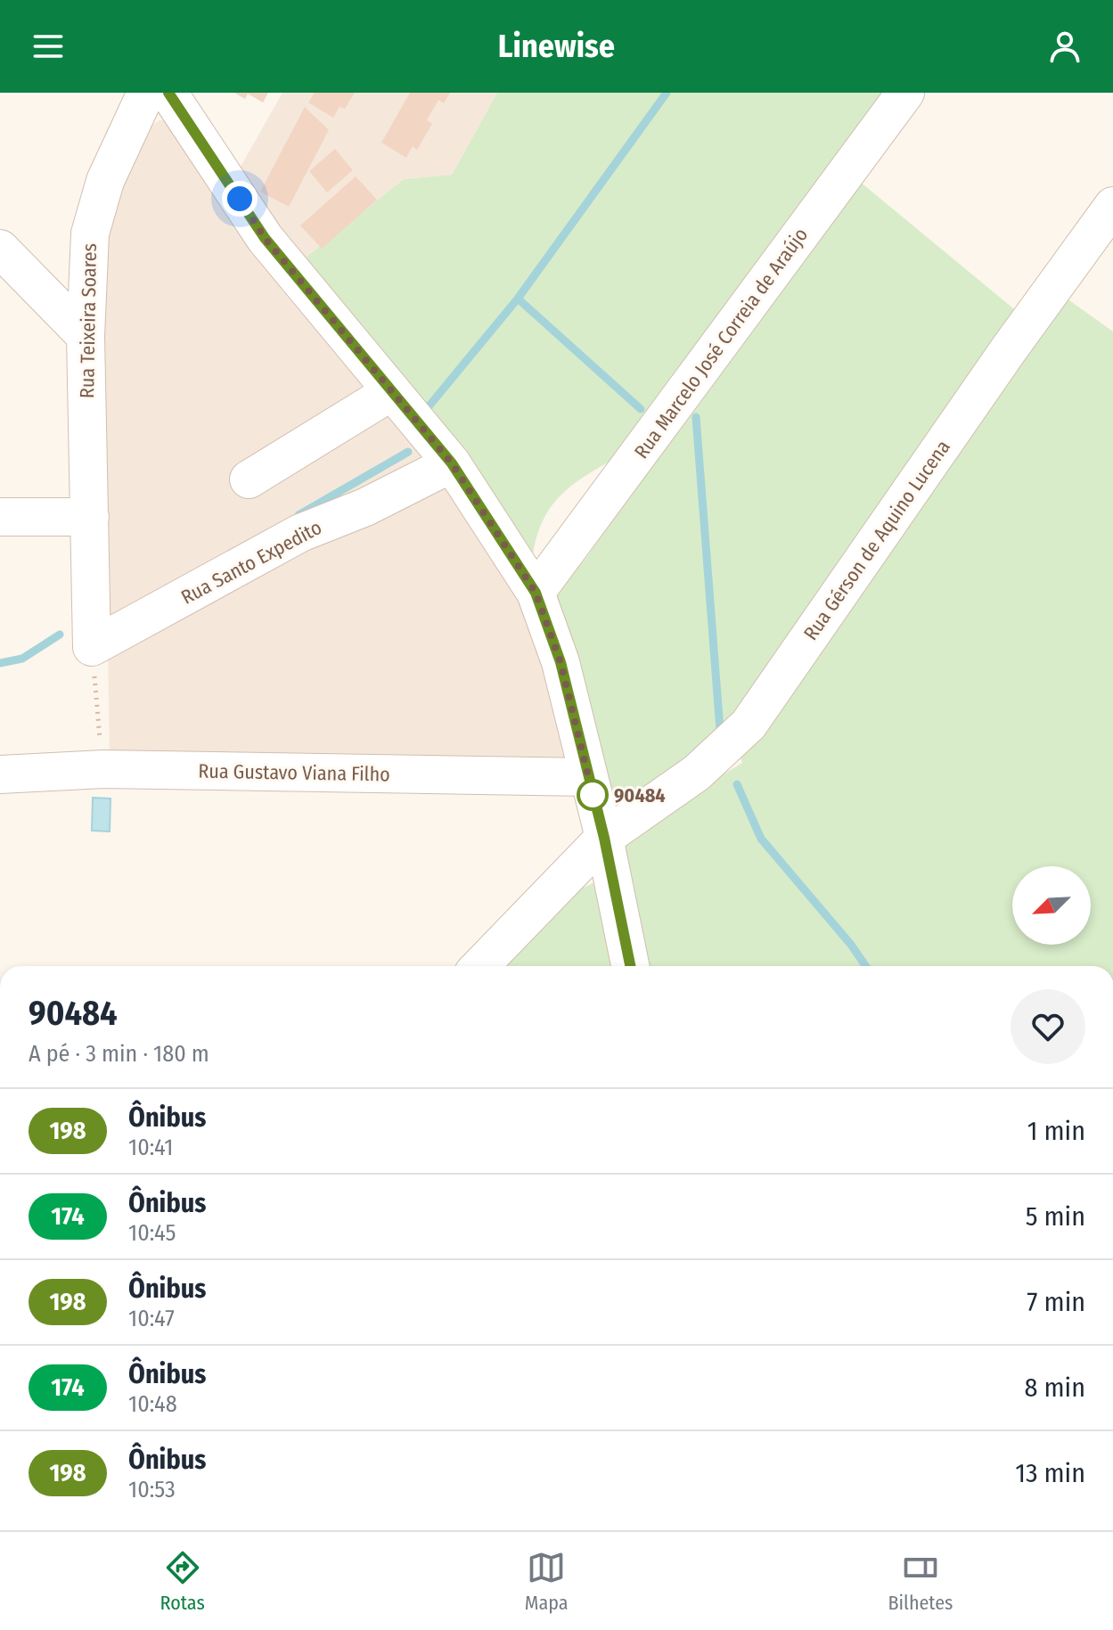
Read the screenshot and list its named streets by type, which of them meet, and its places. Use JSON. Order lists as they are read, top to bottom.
{
  "streets": {
    "street": [
      "Rua Teixeira Soares",
      "Rua Marcelo José Correia de Araújo",
      "Rua Gérson de Aquino Lucena",
      "Rua Santo Expedito",
      "Rua Gustavo Viana Filho"
    ]
  },
  "crossings": [
    ["Rua Teixeira Soares", "Rua Santo Expedito"]
  ],
  "places": ["90484"],
  "lines": ["bus line 198"],
  "north": "bottom left",
  "page": {
    "header": "Linewise",
    "heading": ["90484", "A pé · 3 min · 180 m"],
    "list": [
      {
        "mark": "198",
        "name": "Ônibus",
        "note": "10:41",
        "value": "1 min"
      },
      {
        "mark": "174",
        "name": "Ônibus",
        "note": "10:45",
        "value": "5 min"
      },
      {
        "mark": "198",
        "name": "Ônibus",
        "note": "10:47",
        "value": "7 min"
      },
      {
        "mark": "174",
        "name": "Ônibus",
        "note": "10:48",
        "value": "8 min"
      },
      {
        "mark": "198",
        "name": "Ônibus",
        "note": "10:53",
        "value": "13 min"
      }
    ],
    "tabs": ["Rotas", "Mapa", "Bilhetes"]
  }
}
